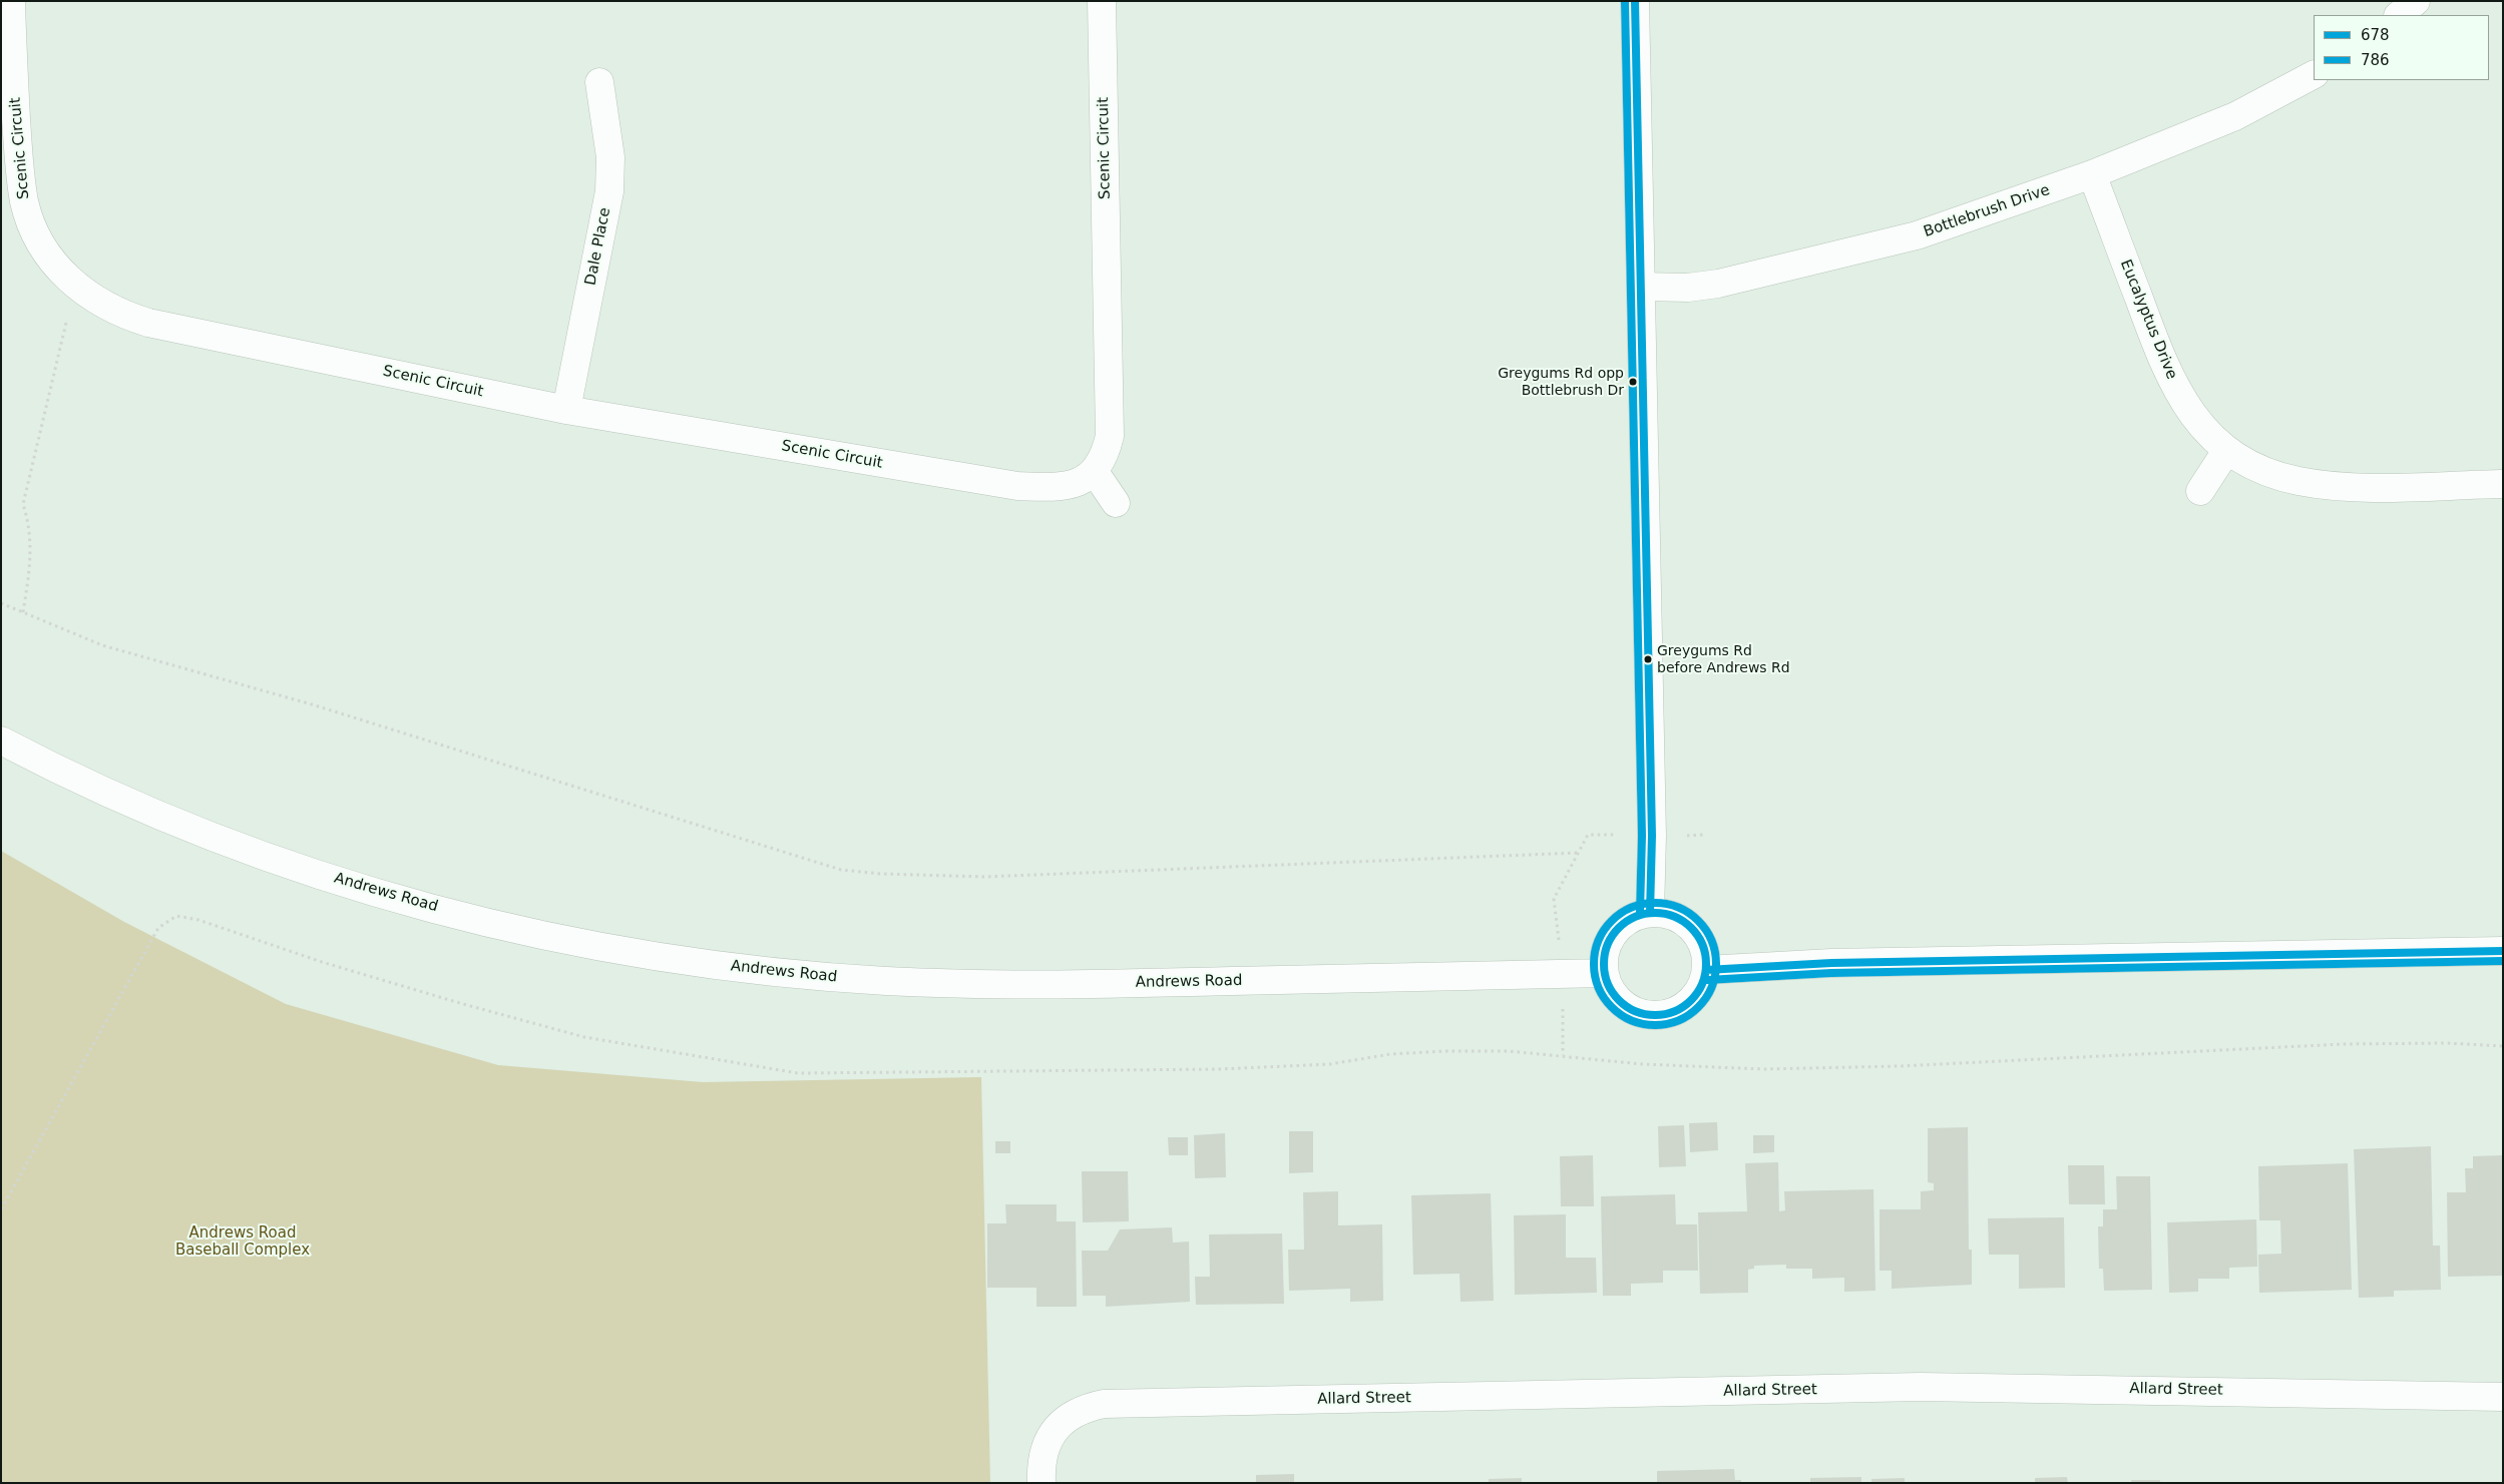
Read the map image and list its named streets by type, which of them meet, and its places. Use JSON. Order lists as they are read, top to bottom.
{
  "streets": {
    "street": [
      "Scenic Circuit",
      "Bottlebrush Drive",
      "Dale Place",
      "Eucalyptus Drive",
      "Andrews Road",
      "Allard Street"
    ]
  },
  "crossings": [
    ["Scenic Circuit", "Dale Place"],
    ["Bottlebrush Drive", "Eucalyptus Drive"]
  ],
  "parks": ["Andrews Road Baseball Complex"],
  "places": ["Greygums Rd opp Bottlebrush Dr", "Greygums Rd before Andrews Rd"],
  "lines": ["transit line 678", "transit line 786"],
  "legend": ["678", "786"]
}
